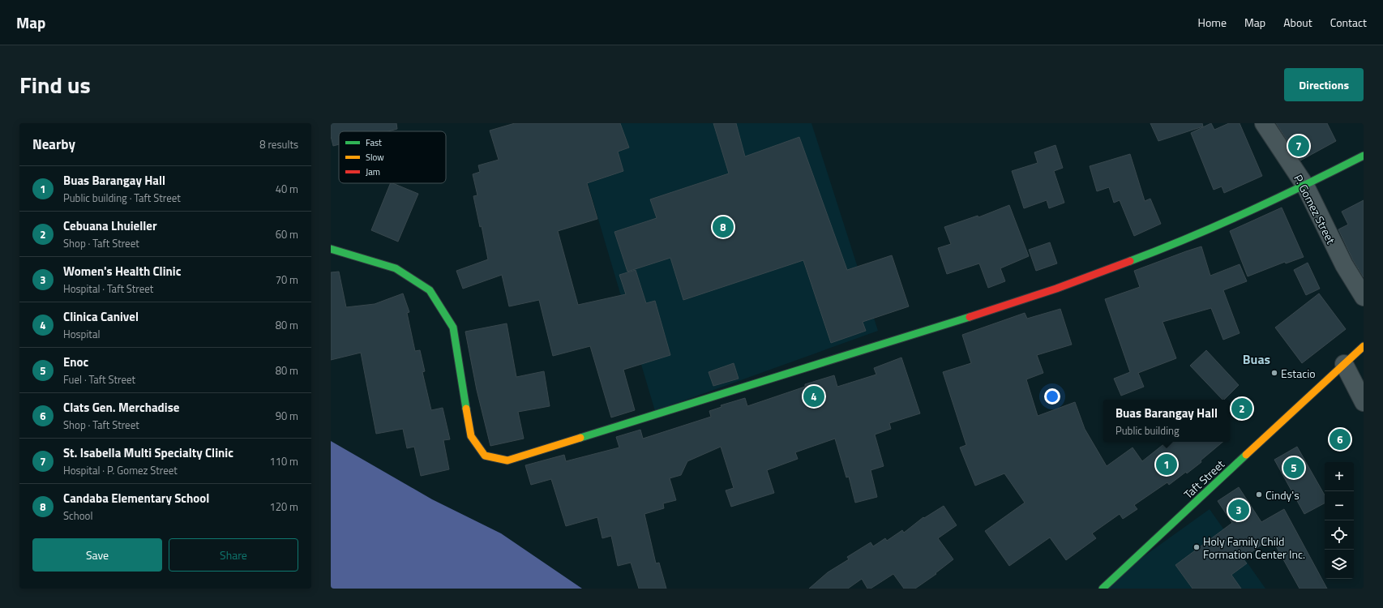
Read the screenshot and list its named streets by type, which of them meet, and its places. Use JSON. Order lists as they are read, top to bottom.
{
  "streets": {
    "street": ["P. Gomez Street", "Taft Street"]
  },
  "districts": ["Buas"],
  "places": ["Estacio", "Cindy's", "Holy Family Child Formation Center Inc."],
  "legend": ["Fast", "Slow", "Jam"],
  "page": {
    "header": "Map",
    "nav": [
      "Home",
      "Map",
      "About",
      "Contact"
    ],
    "title": "Find us",
    "buttons": [
      "Directions",
      ["Save", "Share"]
    ],
    "heading": ["Nearby", "8 results"],
    "pins": [
      "7",
      "8",
      "4",
      "2",
      "6",
      "1",
      "5",
      "3"
    ],
    "list": [
      {
        "mark": "1",
        "name": "Buas Barangay Hall",
        "note": "Public building · Taft Street",
        "value": "40 m"
      },
      {
        "mark": "2",
        "name": "Cebuana Lhuieller",
        "note": "Shop · Taft Street",
        "value": "60 m"
      },
      {
        "mark": "3",
        "name": "Women's Health Clinic",
        "note": "Hospital · Taft Street",
        "value": "70 m"
      },
      {
        "mark": "4",
        "name": "Clinica Canivel",
        "note": "Hospital",
        "value": "80 m"
      },
      {
        "mark": "5",
        "name": "Enoc",
        "note": "Fuel · Taft Street",
        "value": "80 m"
      },
      {
        "mark": "6",
        "name": "Clats Gen. Merchadise",
        "note": "Shop · Taft Street",
        "value": "90 m"
      },
      {
        "mark": "7",
        "name": "St. Isabella Multi Specialty Clinic",
        "note": "Hospital · P. Gomez Street",
        "value": "110 m"
      },
      {
        "mark": "8",
        "name": "Candaba Elementary School",
        "note": "School",
        "value": "120 m"
      }
    ],
    "popup": ["Buas Barangay Hall", "Public building"],
    "map_buttons": ["+", "−"]
  }
}
